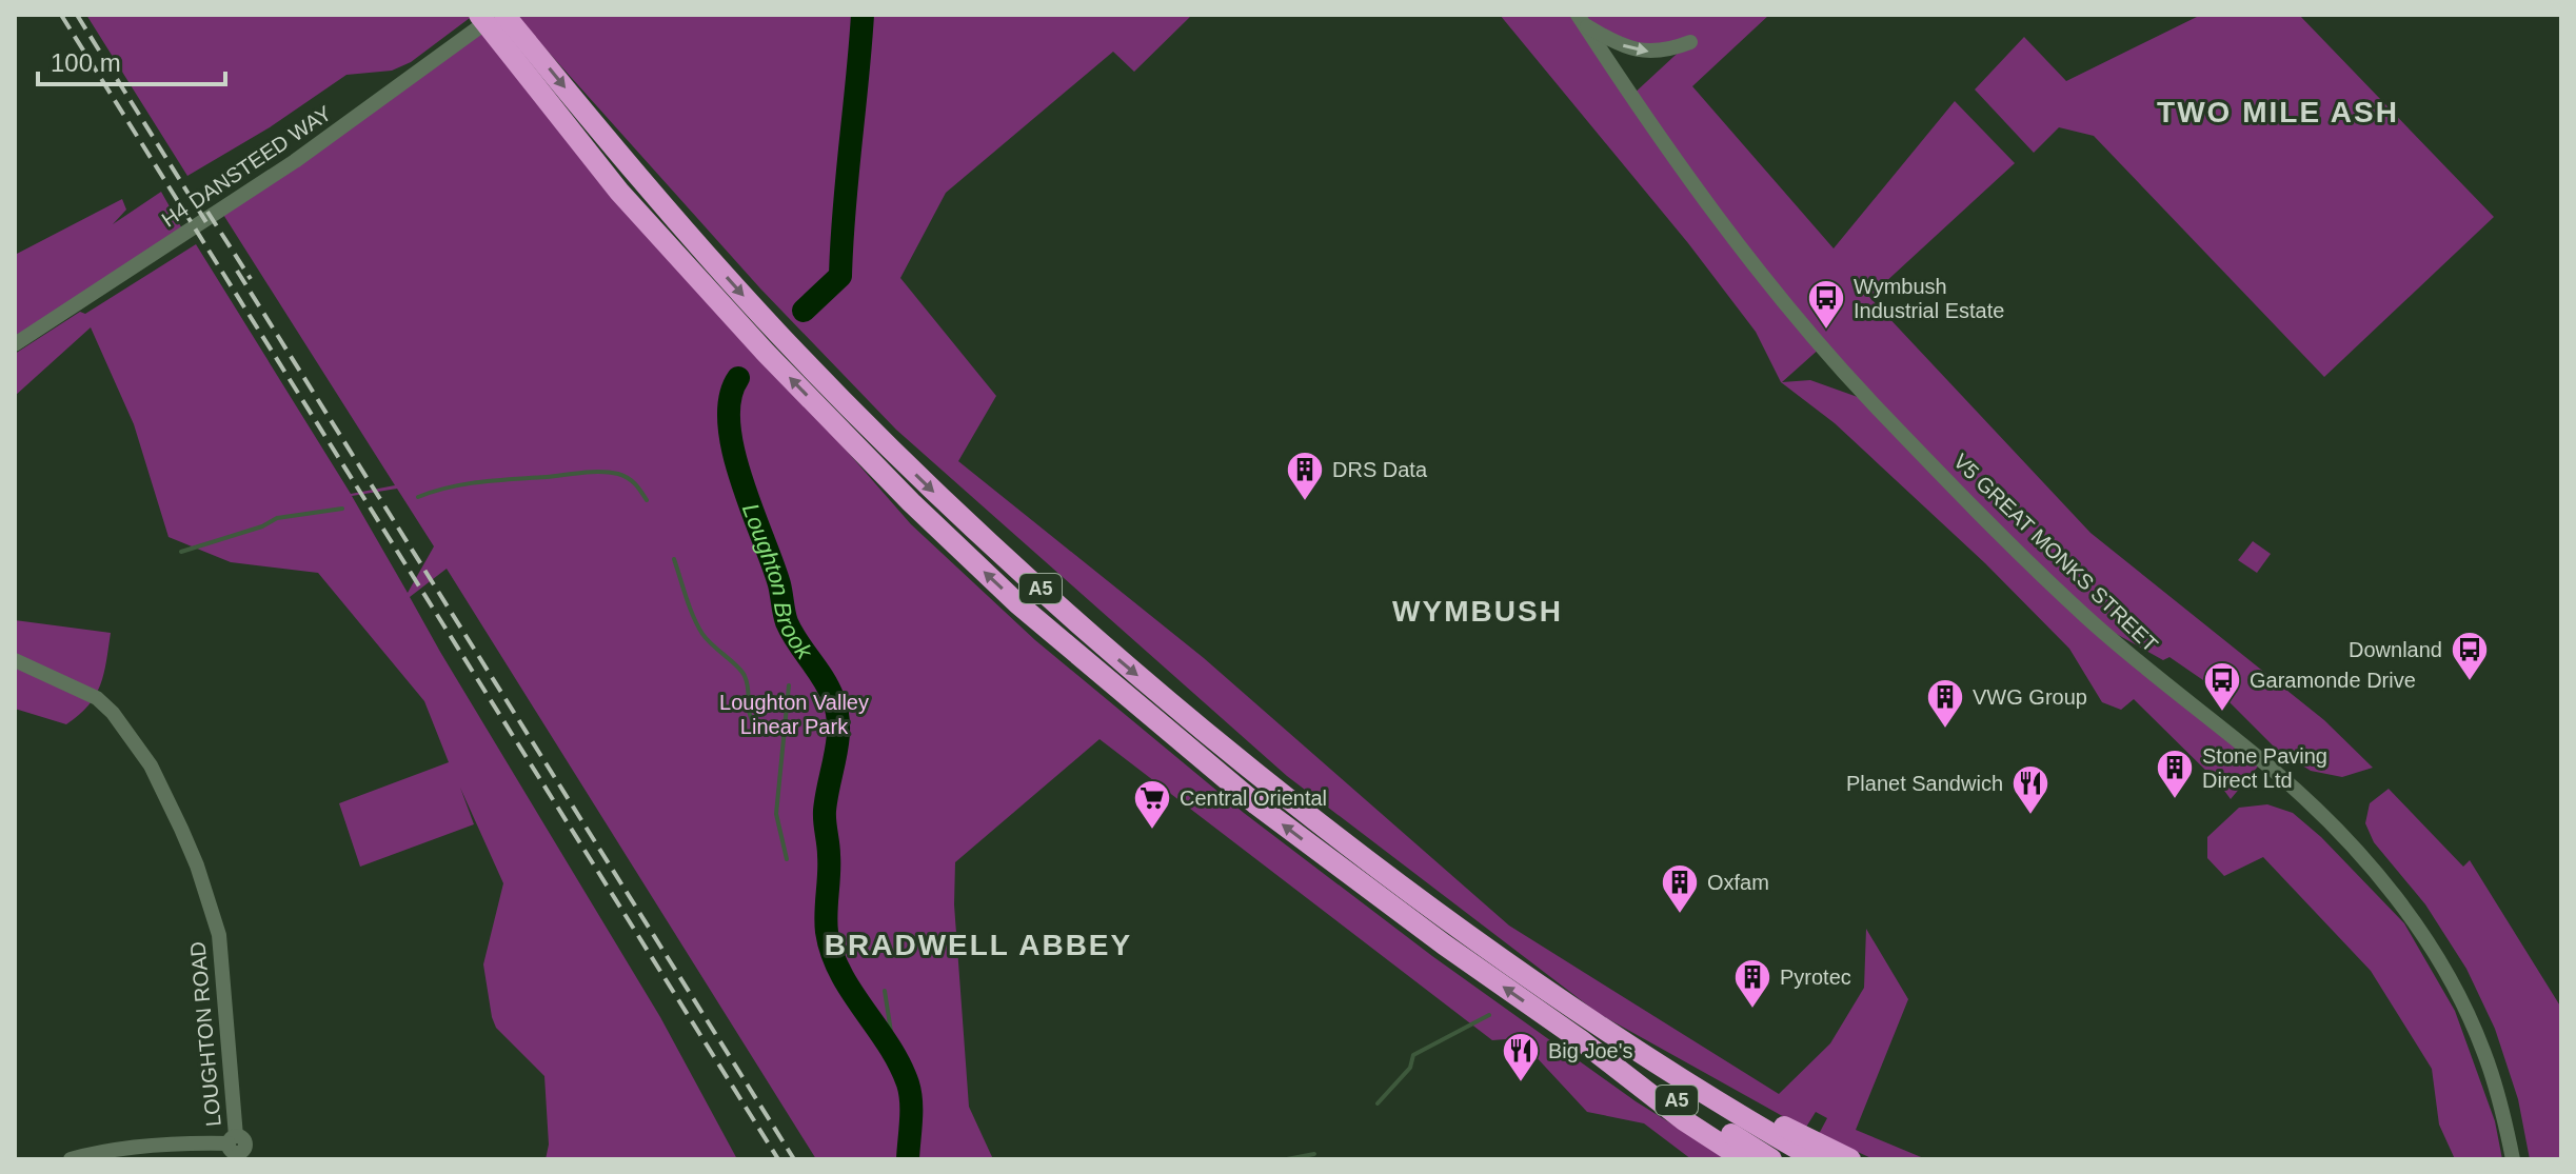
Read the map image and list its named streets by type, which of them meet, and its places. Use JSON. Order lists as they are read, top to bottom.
{
  "streets": {
    "highway": ["A5"],
    "street": ["H4 DANSTEED WAY", "V5 GREAT MONKS STREET", "LOUGHTON ROAD"]
  },
  "districts": ["TWO MILE ASH", "WYMBUSH", "BRADWELL ABBEY"],
  "water": ["Loughton Brook"],
  "parks": ["Loughton Valley Linear Park"],
  "places": {
    "bus stop": ["Wymbush Industrial Estate", "Downland", "Garamonde Drive"],
    "building": [
      "DRS Data",
      "VWG Group",
      "Stone Paving Direct Ltd",
      "Oxfam",
      "Pyrotec"
    ],
    "restaurant": ["Planet Sandwich", "Big Joe's"],
    "supermarket": ["Central Oriental"]
  },
  "scale_bar": "100 m"
}
